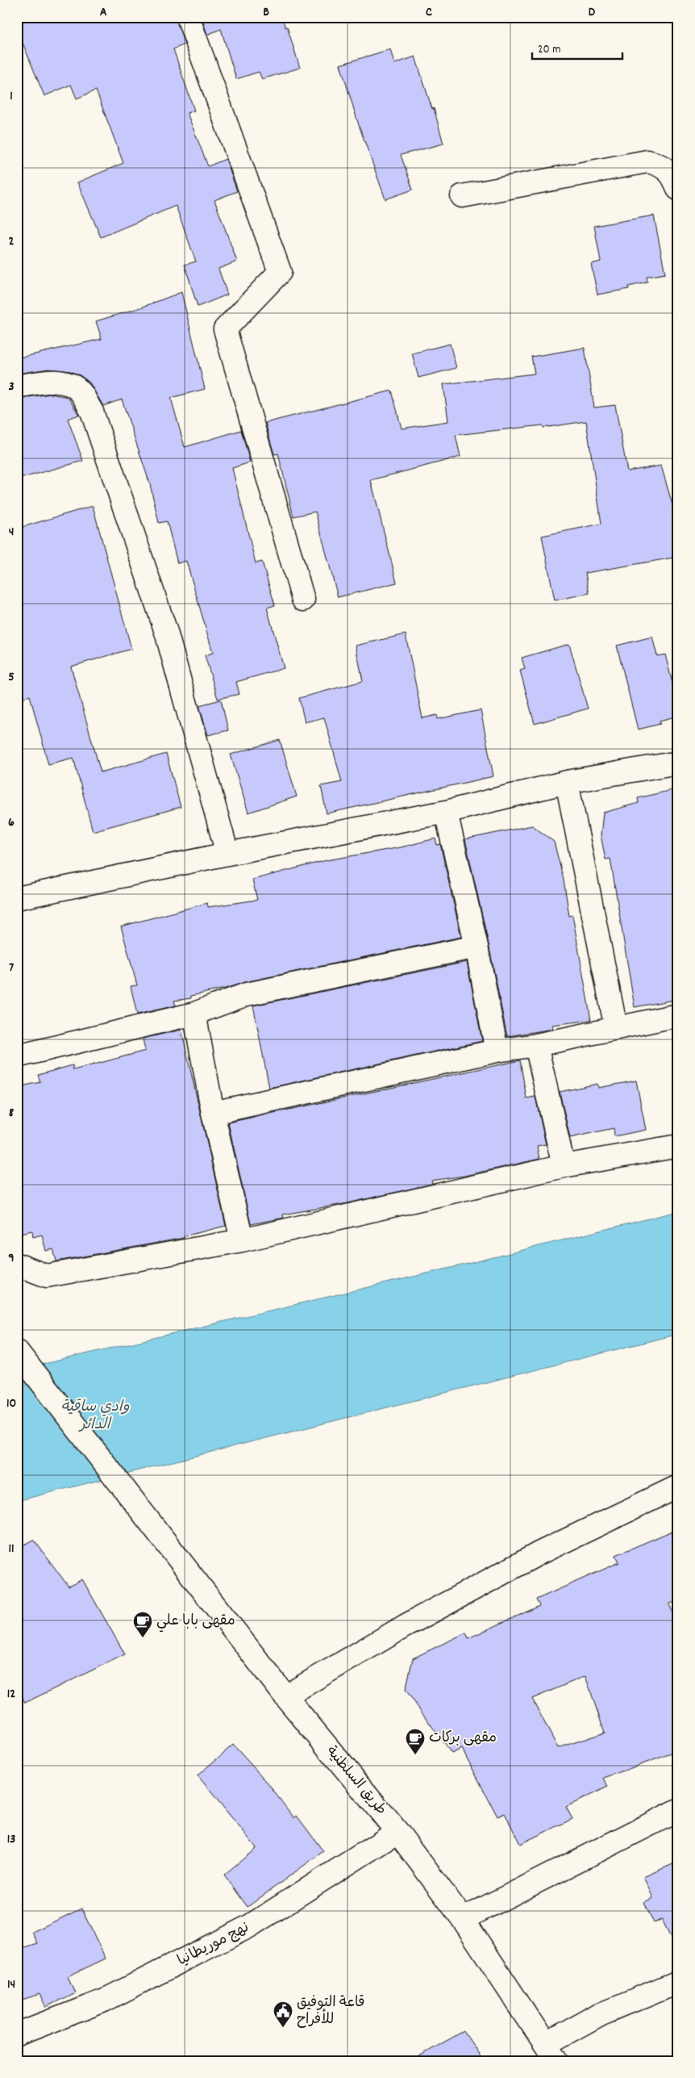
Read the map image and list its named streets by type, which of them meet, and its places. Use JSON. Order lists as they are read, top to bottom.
{
  "streets": {
    "street": ["طريق السلطنية", "نهج موريطانيا"]
  },
  "crossings": [
    ["طريق السلطنية", "نهج موريطانيا"]
  ],
  "water": ["وادي ساقية الدائر"],
  "places": {
    "cafe": ["مقهى بابا علي", "مقهى بركات"],
    "public building": ["قاعة التوفيق للأفراح"]
  },
  "scale_bar": "20 m",
  "grid": {
    "columns": [
      "A",
      "B",
      "C",
      "D"
    ],
    "rows": [
      "1",
      "2",
      "3",
      "4",
      "5",
      "6",
      "7",
      "8",
      "9",
      "10",
      "11",
      "12",
      "13",
      "14"
    ]
  }
}
